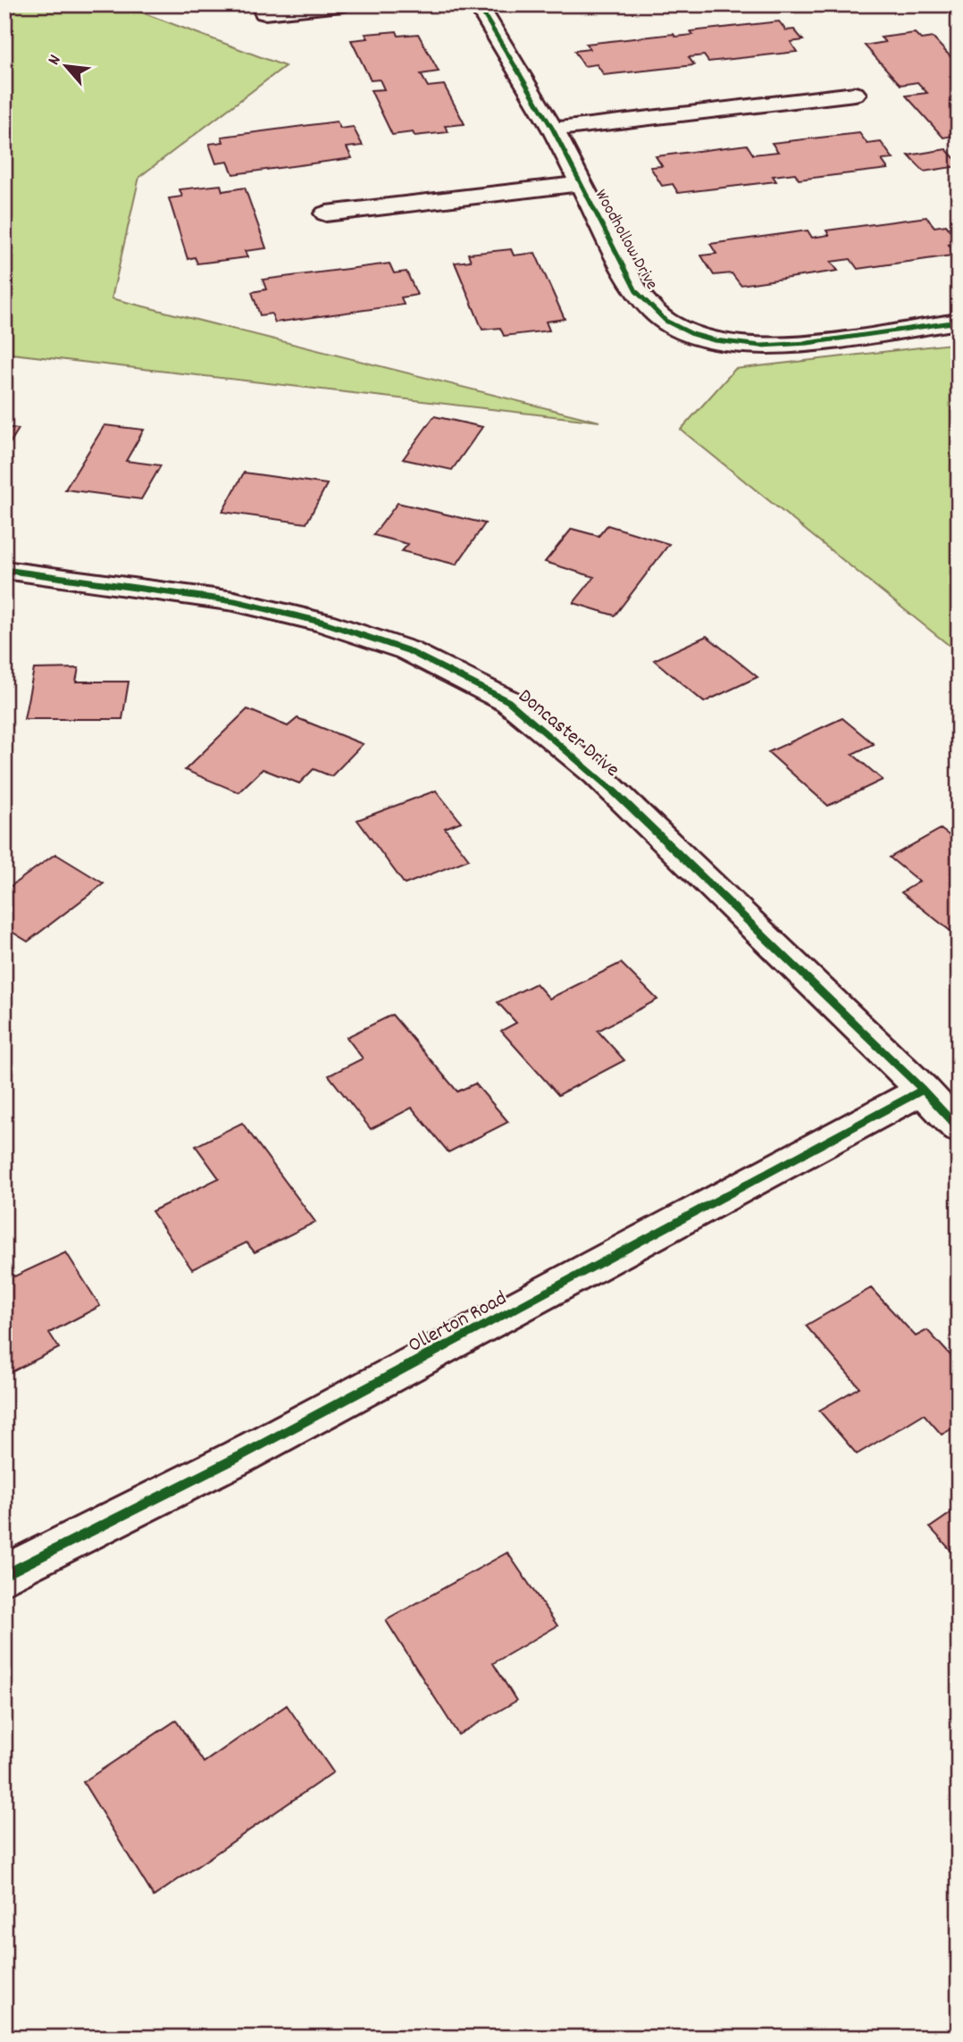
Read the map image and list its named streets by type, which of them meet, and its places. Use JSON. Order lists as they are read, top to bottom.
{
  "streets": {
    "street": ["Woodhollow Drive", "Doncaster Drive", "Ollerton Road"]
  },
  "crossings": [
    ["Doncaster Drive", "Ollerton Road"]
  ],
  "north": "top left"
}
